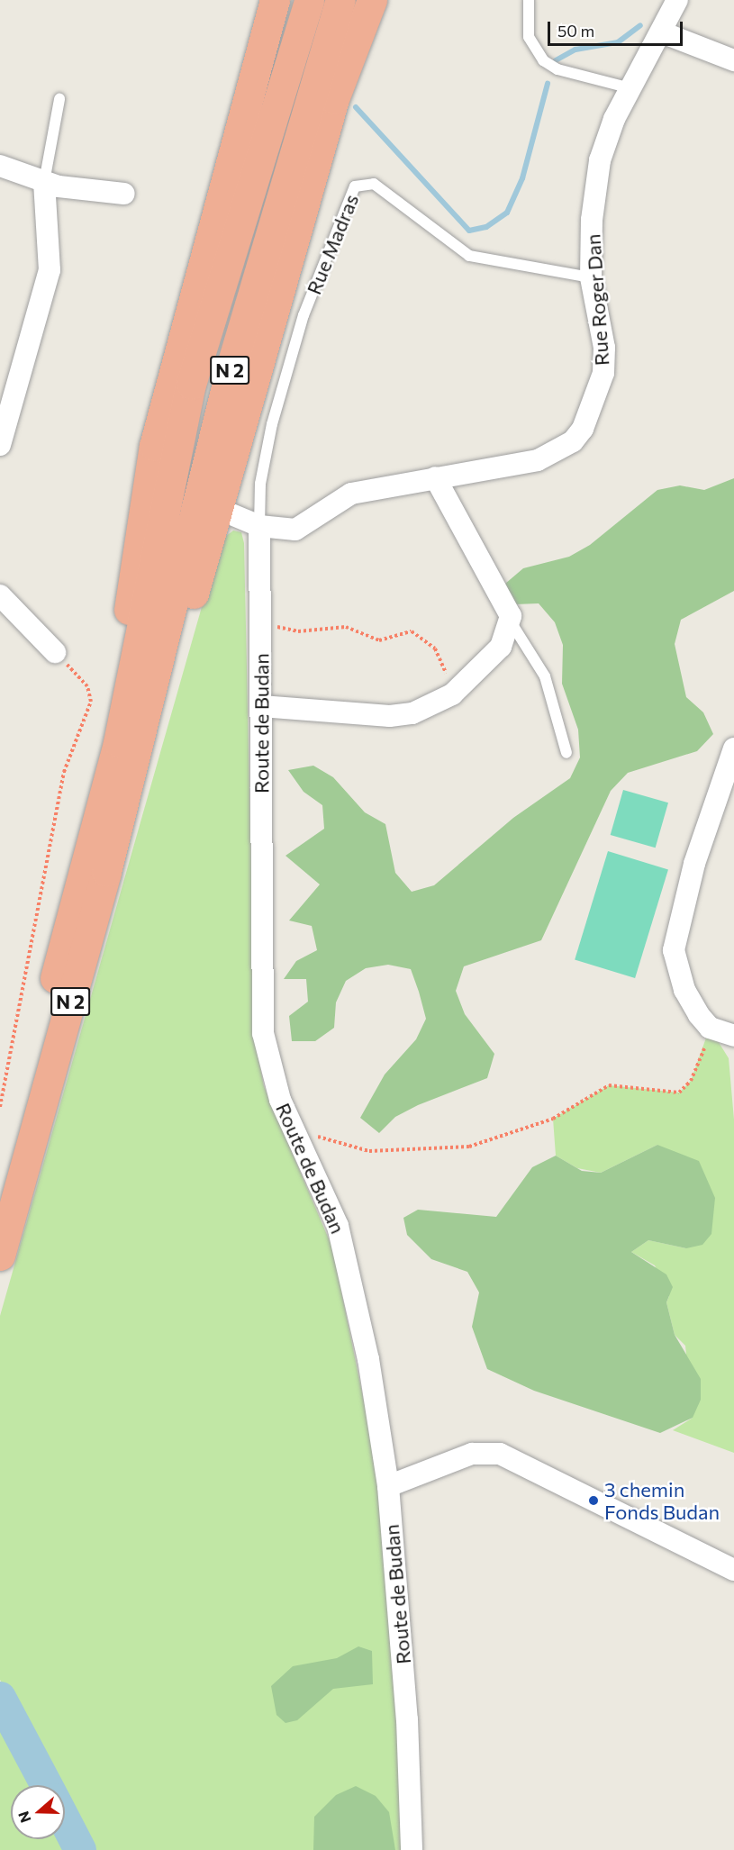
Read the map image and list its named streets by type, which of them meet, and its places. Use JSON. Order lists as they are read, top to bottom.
{
  "streets": {
    "highway": ["N 2"],
    "street": ["Rue Roger Dan", "Route de Budan"],
    "lane": ["Rue Madras"]
  },
  "crossings": [
    ["Rue Madras", "Rue Roger Dan"],
    ["Rue Madras", "Route de Budan"],
    ["Rue Roger Dan", "Route de Budan"]
  ],
  "places": ["3 chemin Fonds Budan"],
  "scale_bar": "50 m",
  "north": "left"
}
